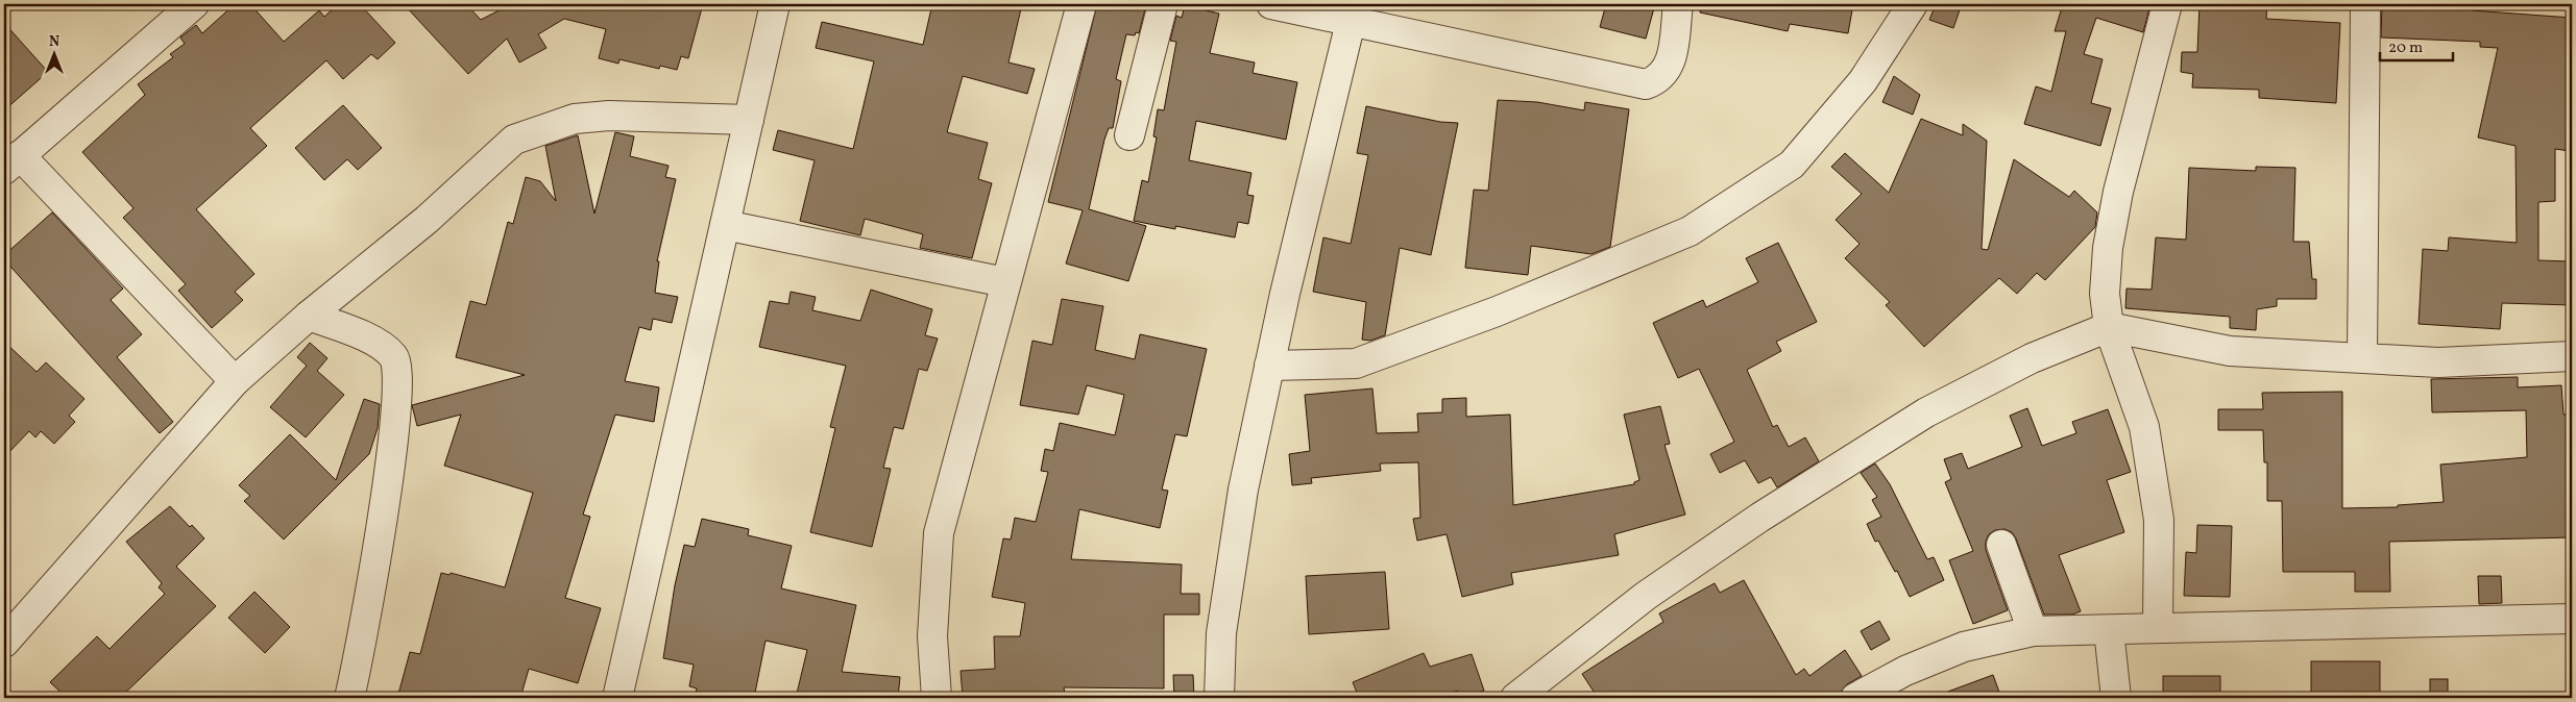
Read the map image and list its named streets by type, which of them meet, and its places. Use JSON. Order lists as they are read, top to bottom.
{
  "scale_bar": "20 m",
  "north": "top"
}
